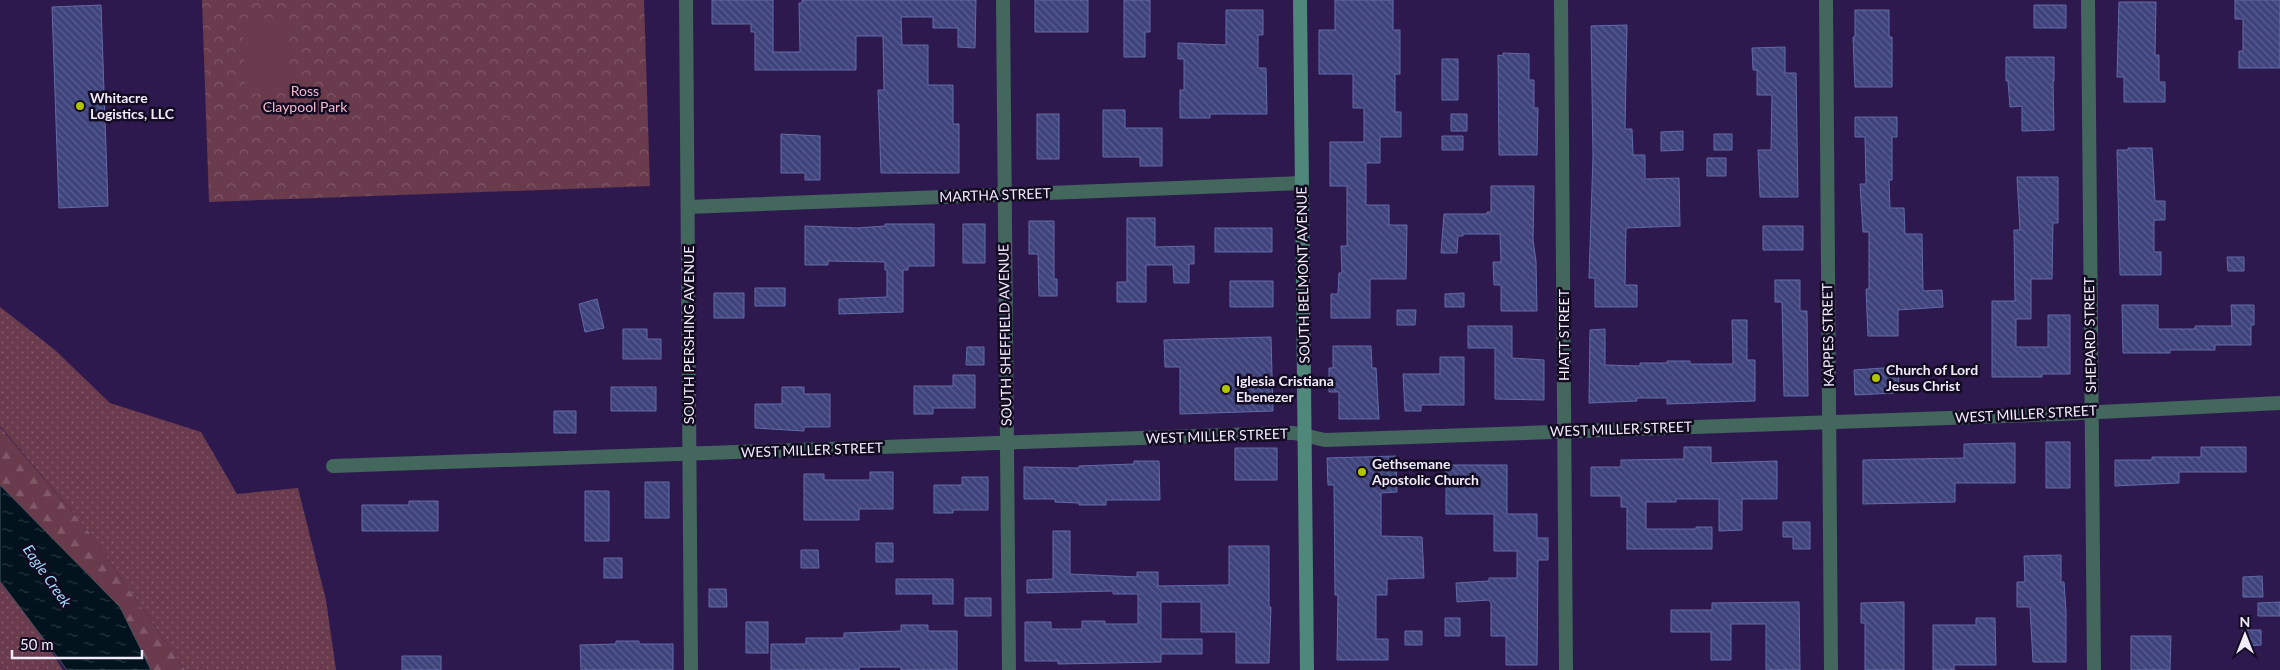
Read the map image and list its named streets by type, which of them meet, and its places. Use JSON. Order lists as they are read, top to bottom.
{
  "streets": {
    "main road": ["SOUTH BELMONT AVENUE"],
    "street": [
      "MARTHA STREET",
      "SOUTH PERSHING AVENUE",
      "SOUTH SHEFFIELD AVENUE",
      "HIATT STREET",
      "KAPPES STREET",
      "SHEPARD STREET",
      "WEST MILLER STREET"
    ]
  },
  "crossings": [
    ["MARTHA STREET", "SOUTH BELMONT AVENUE"],
    ["MARTHA STREET", "SOUTH PERSHING AVENUE"],
    ["MARTHA STREET", "SOUTH SHEFFIELD AVENUE"],
    ["SOUTH BELMONT AVENUE", "WEST MILLER STREET"],
    ["SOUTH PERSHING AVENUE", "WEST MILLER STREET"],
    ["SOUTH SHEFFIELD AVENUE", "WEST MILLER STREET"],
    ["HIATT STREET", "WEST MILLER STREET"],
    ["KAPPES STREET", "WEST MILLER STREET"],
    ["SHEPARD STREET", "WEST MILLER STREET"]
  ],
  "water": ["Eagle Creek"],
  "parks": ["Ross Claypool Park"],
  "places": [
    "Whitacre Logistics, LLC",
    "Church of Lord Jesus Christ",
    "Iglesia Cristiana Ebenezer",
    "Gethsemane Apostolic Church"
  ],
  "scale_bar": "50 m",
  "north": "top"
}
